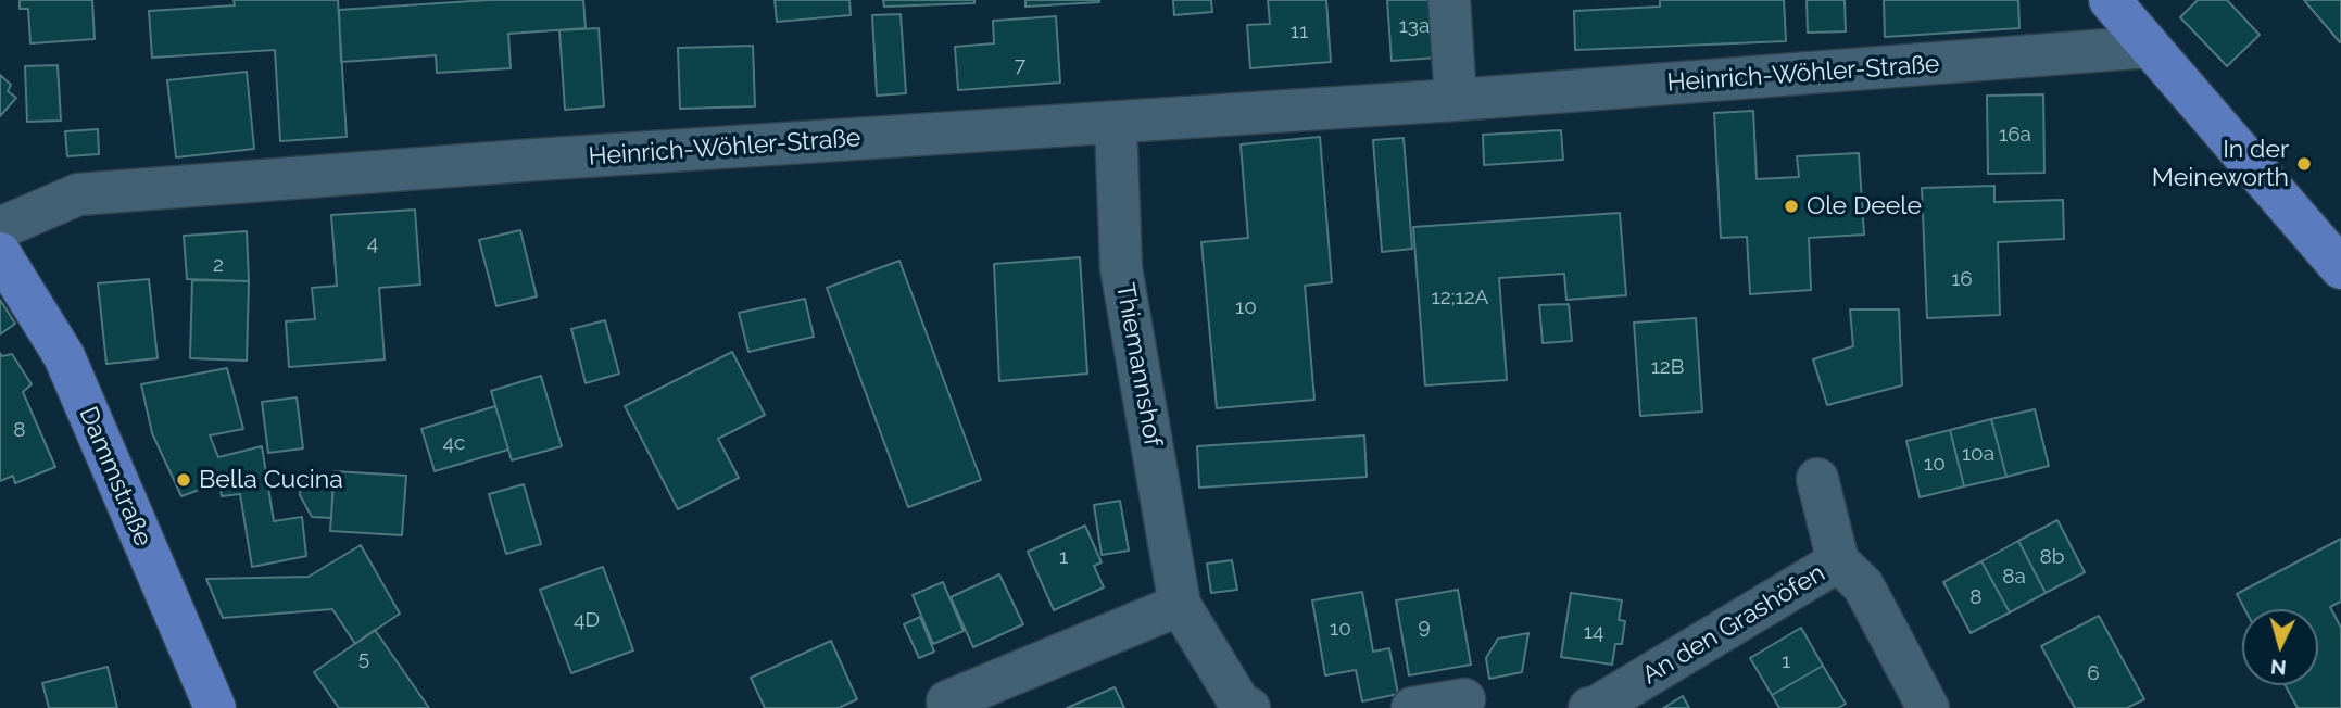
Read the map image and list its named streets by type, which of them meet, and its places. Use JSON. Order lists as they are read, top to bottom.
{
  "streets": {
    "main road": ["Dammstraße"],
    "street": ["Heinrich-Wöhler-Straße", "Thiemannshof", "An den Grashöfen"]
  },
  "crossings": [
    ["Heinrich-Wöhler-Straße", "Thiemannshof"]
  ],
  "places": ["In der Meineworth", "Ole Deele", "Bella Cucina"],
  "house_numbers": [
    "13a",
    "11",
    "7",
    "16a",
    "4",
    "2",
    "16",
    "12;12A",
    "10",
    "12B",
    "8",
    "4c",
    "10a",
    "10",
    "1",
    "8b",
    "8a",
    "8",
    "4D",
    "9",
    "10",
    "14",
    "5",
    "1",
    "6"
  ],
  "north": "bottom"
}
